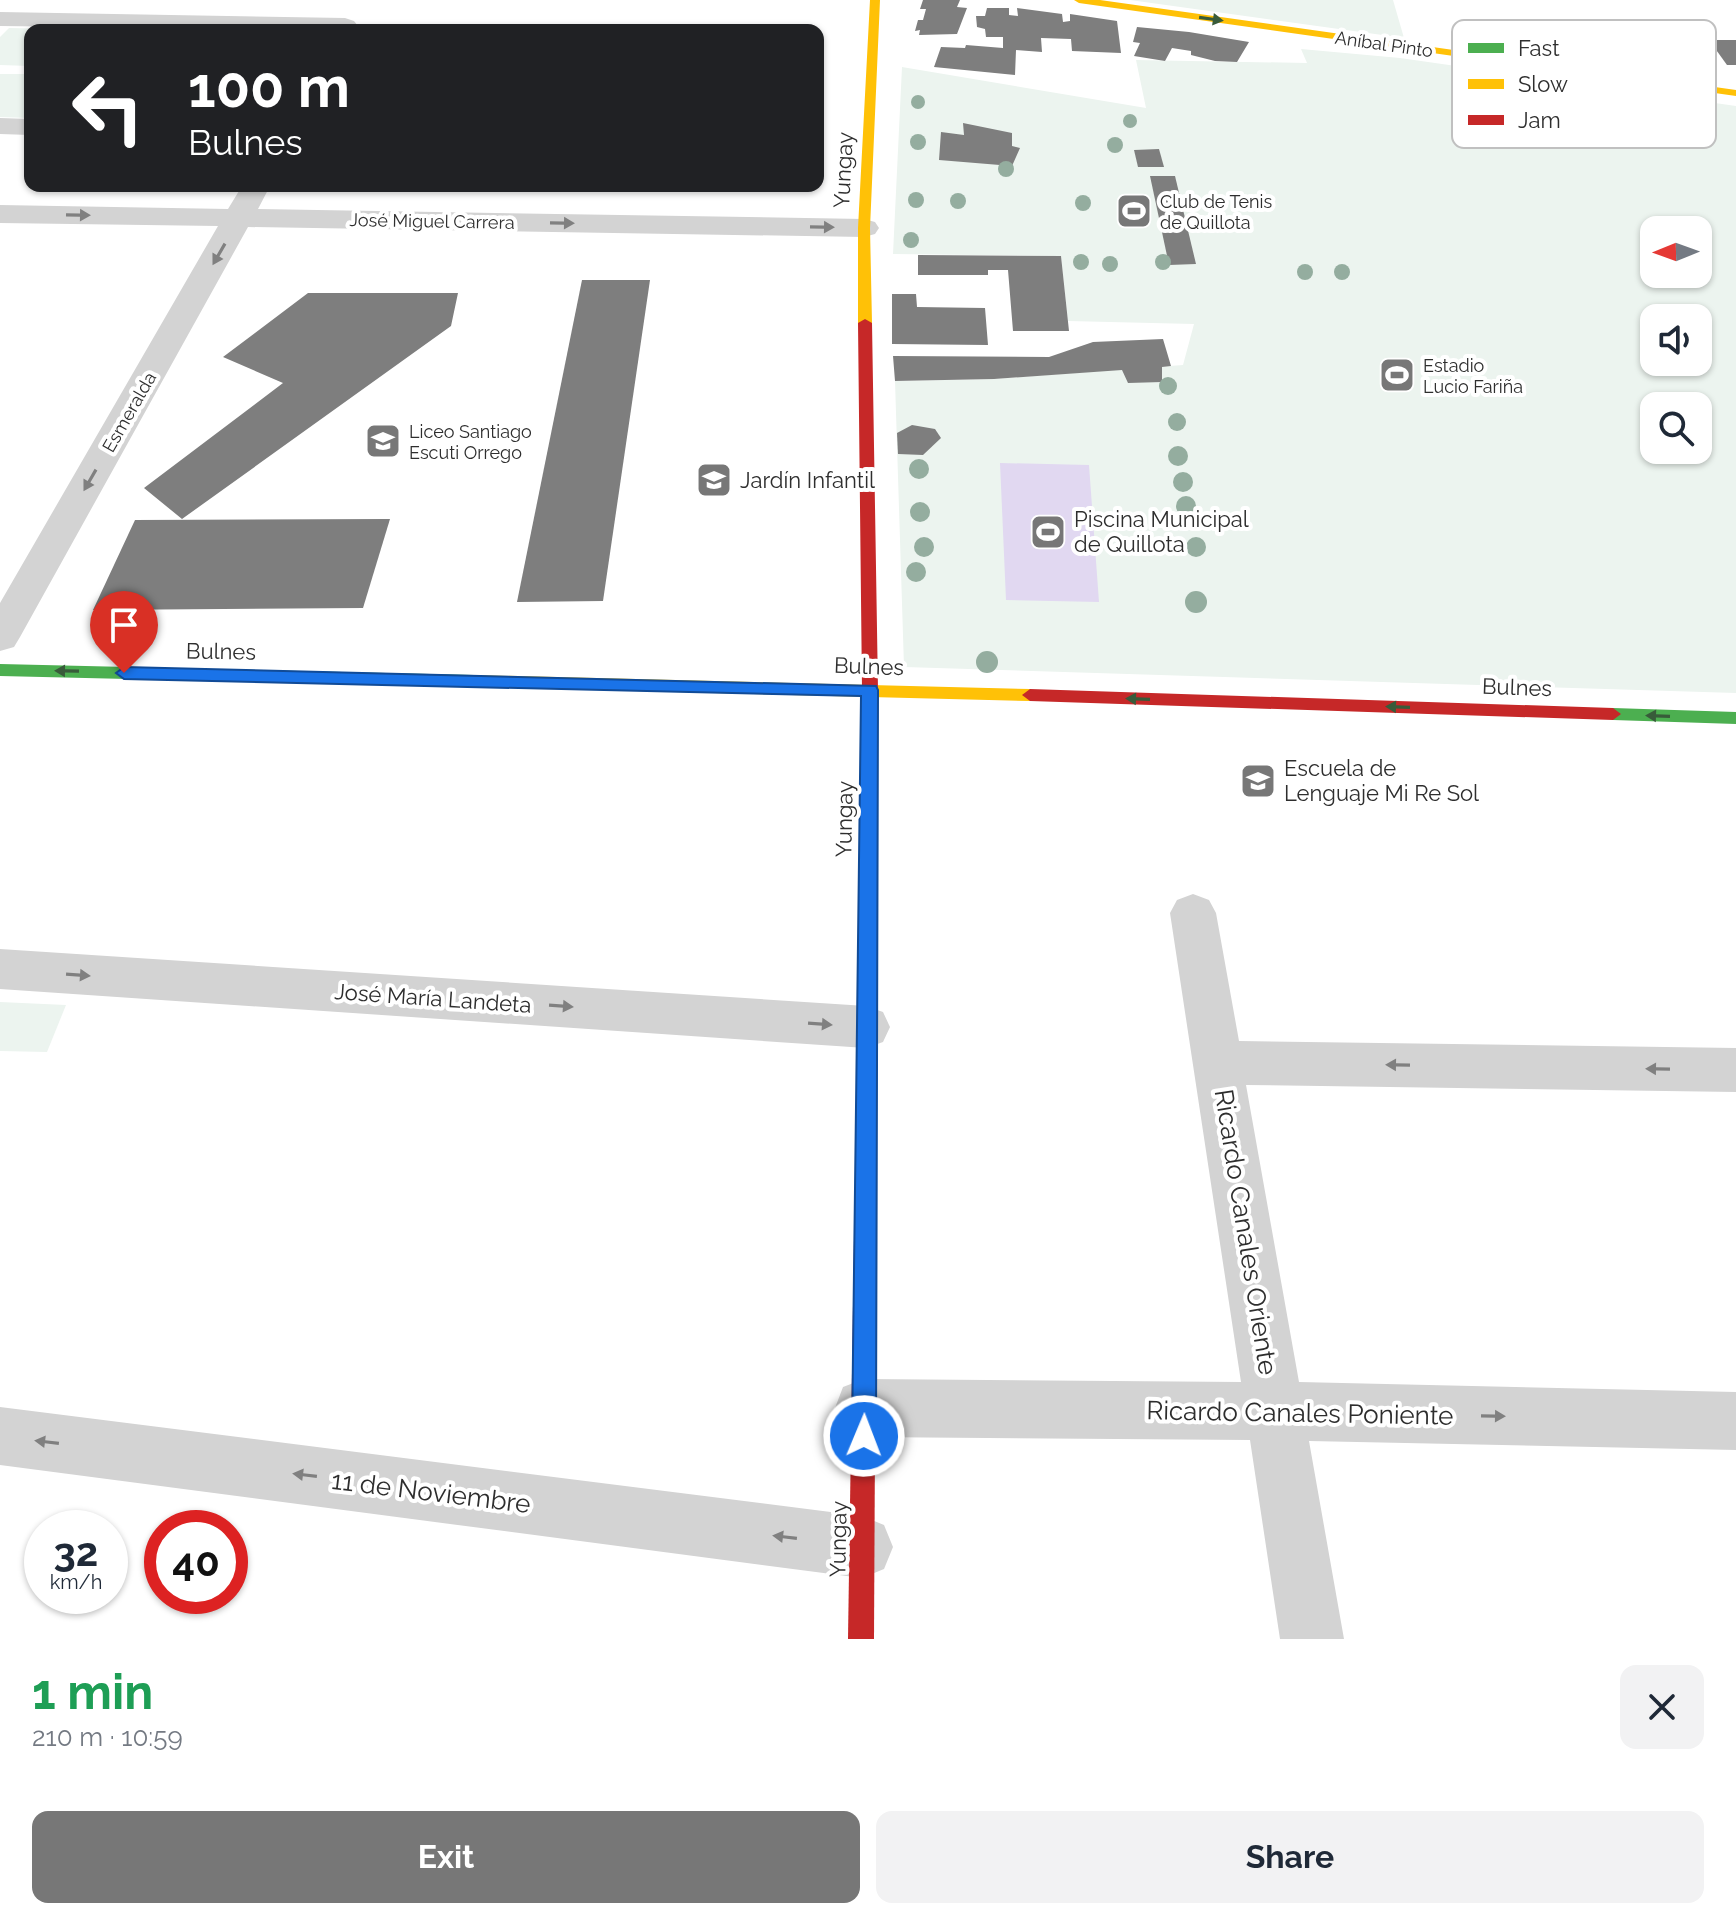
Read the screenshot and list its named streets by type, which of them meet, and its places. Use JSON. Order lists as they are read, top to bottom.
{
  "streets": {
    "street": [
      "Aníbal Pinto",
      "Yungay",
      "José Miguel Carrera",
      "Esmeralda",
      "Bulnes",
      "José María Landeta",
      "Ricardo Canales Oriente",
      "Ricardo Canales Poniente",
      "11 de Noviembre"
    ]
  },
  "crossings": [
    ["Yungay", "José Miguel Carrera"],
    ["Yungay", "Bulnes"],
    ["Yungay", "José María Landeta"],
    ["Yungay", "Ricardo Canales Poniente"],
    ["Yungay", "11 de Noviembre"],
    ["José Miguel Carrera", "Esmeralda"],
    ["Ricardo Canales Oriente", "Ricardo Canales Poniente"]
  ],
  "one_way": [
    "Aníbal Pinto",
    "José Miguel Carrera",
    "Esmeralda",
    "Bulnes",
    "José María Landeta",
    "Ricardo Canales Oriente",
    "Ricardo Canales Poniente",
    "11 de Noviembre"
  ],
  "places": {
    "sports": ["Club de Tenis de Quillota", "Estadio Lucio Fariña", "Piscina Municipal de Quillota"],
    "school or university": ["Liceo Santiago Escuti Orrego", "Jardín Infantil", "Escuela de Lenguaje Mi Re Sol"]
  },
  "legend": ["Fast", "Slow", "Jam"],
  "north": "left",
  "page": {
    "turn": ["100 m", "Bulnes"],
    "speed": "32 km/h",
    "limit": "40",
    "heading": ["1 min", "210 m · 10:59"],
    "buttons": ["Exit", "Share"]
  }
}
